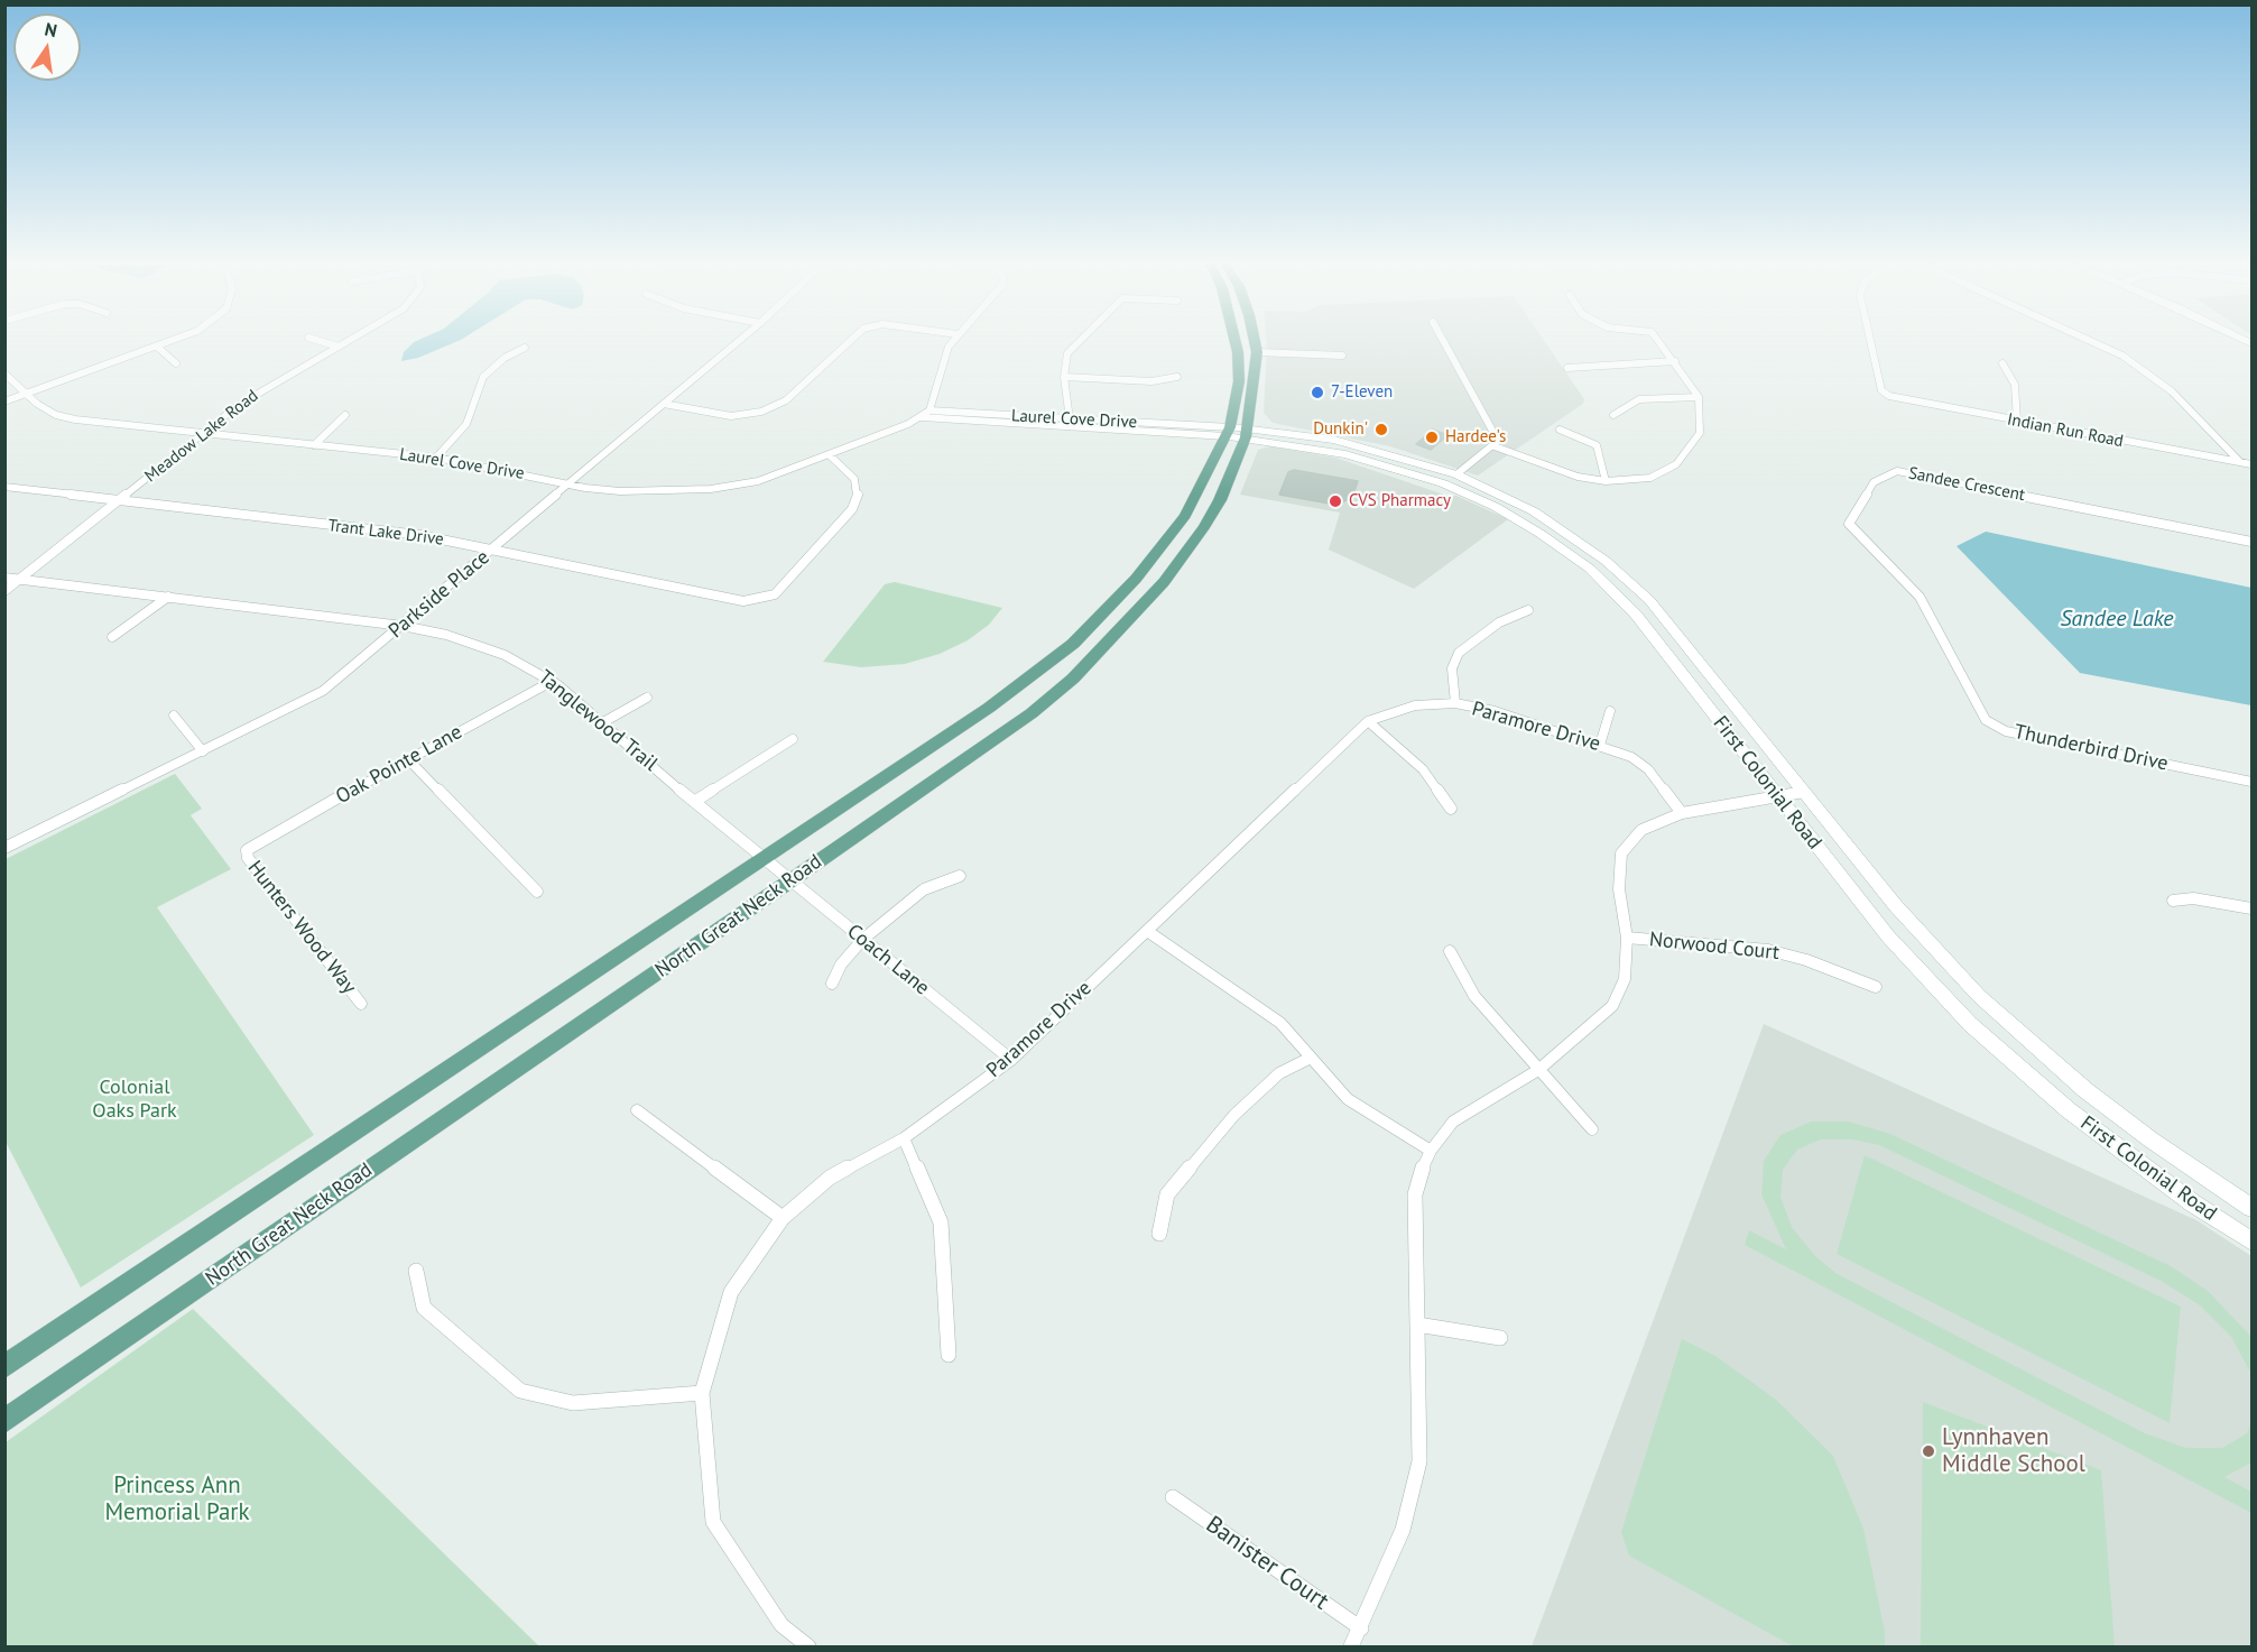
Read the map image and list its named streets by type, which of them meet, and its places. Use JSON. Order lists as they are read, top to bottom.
{
  "streets": {
    "main road": ["First Colonial Road", "North Great Neck Road"],
    "street": [
      "Laurel Cove Drive",
      "Indian Run Road",
      "Meadow Lake Road",
      "Sandee Crescent",
      "Trant Lake Drive",
      "Parkside Place",
      "Tanglewood Trail",
      "Paramore Drive",
      "Thunderbird Drive",
      "Oak Pointe Lane",
      "Hunters Wood Way",
      "Norwood Court",
      "Coach Lane",
      "Banister Court"
    ]
  },
  "crossings": [
    ["Laurel Cove Drive", "Meadow Lake Road"],
    ["Laurel Cove Drive", "Trant Lake Drive"],
    ["Laurel Cove Drive", "Parkside Place"],
    ["Laurel Cove Drive", "First Colonial Road"],
    ["Laurel Cove Drive", "North Great Neck Road"],
    ["Meadow Lake Road", "Trant Lake Drive"],
    ["Meadow Lake Road", "Tanglewood Trail"],
    ["Sandee Crescent", "Thunderbird Drive"],
    ["Trant Lake Drive", "Parkside Place"],
    ["Parkside Place", "Tanglewood Trail"],
    ["Tanglewood Trail", "Oak Pointe Lane"],
    ["Tanglewood Trail", "North Great Neck Road"],
    ["Tanglewood Trail", "Coach Lane"],
    ["Paramore Drive", "Coach Lane"],
    ["Oak Pointe Lane", "Hunters Wood Way"],
    ["First Colonial Road", "North Great Neck Road"],
    ["North Great Neck Road", "Coach Lane"]
  ],
  "water": ["Sandee Lake"],
  "parks": ["Colonial Oaks Park", "Princess Ann Memorial Park"],
  "places": [
    "7-Eleven",
    "Dunkin'",
    "Hardee's",
    "CVS Pharmacy",
    "Lynnhaven Middle School"
  ],
  "north": "top"
}
